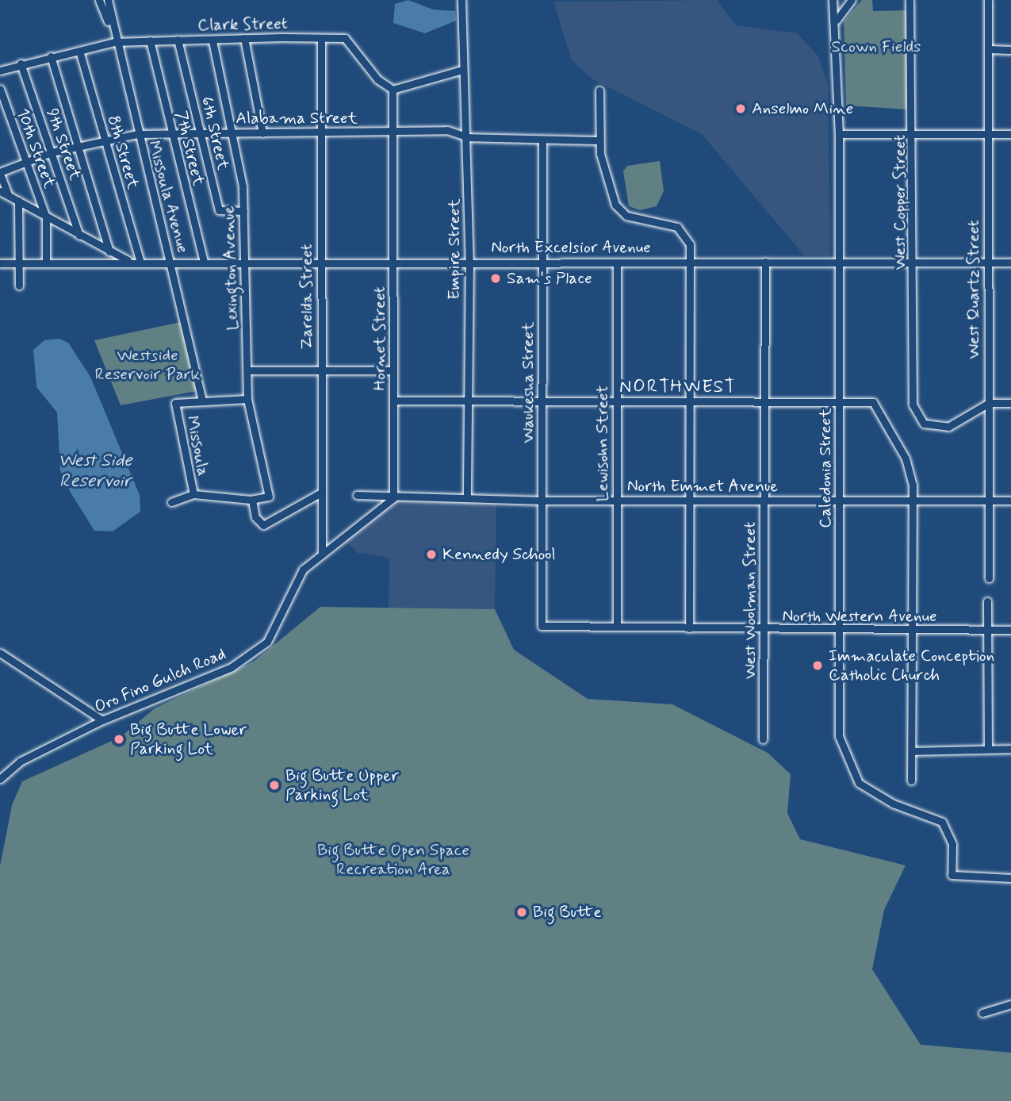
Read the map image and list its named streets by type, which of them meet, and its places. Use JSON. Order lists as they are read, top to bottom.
{
  "streets": {
    "street": [
      "Clark Street",
      "Alabama Street",
      "6th Street",
      "9th Street",
      "10th Street",
      "7th Street",
      "8th Street",
      "Missoula Avenue",
      "West Copper Street",
      "North Excelsior Avenue",
      "Empire Street",
      "Lexington Avenue",
      "West Quartz Street",
      "Zarelda Street",
      "Hornet Street",
      "Waukesha Street",
      "Lewisohn Street",
      "Missoula",
      "Caledonia Street",
      "North Emmet Avenue",
      "West Woolman Street",
      "North Western Avenue",
      "Oro Fino Gulch Road"
    ]
  },
  "crossings": [
    ["Clark Street", "6th Street"],
    ["Clark Street", "9th Street"],
    ["Clark Street", "7th Street"],
    ["Clark Street", "8th Street"],
    ["Clark Street", "Missoula Avenue"],
    ["Clark Street", "Lexington Avenue"],
    ["Clark Street", "Zarelda Street"],
    ["Clark Street", "Hornet Street"],
    ["Alabama Street", "6th Street"],
    ["Alabama Street", "9th Street"],
    ["Alabama Street", "10th Street"],
    ["Alabama Street", "7th Street"],
    ["Alabama Street", "8th Street"],
    ["Alabama Street", "Missoula Avenue"],
    ["Alabama Street", "Empire Street"],
    ["Alabama Street", "Lexington Avenue"],
    ["Alabama Street", "Zarelda Street"],
    ["Alabama Street", "Hornet Street"],
    ["Alabama Street", "Waukesha Street"],
    ["6th Street", "Lexington Avenue"],
    ["10th Street", "North Excelsior Avenue"],
    ["7th Street", "North Excelsior Avenue"],
    ["8th Street", "North Excelsior Avenue"],
    ["Missoula Avenue", "North Excelsior Avenue"],
    ["Missoula Avenue", "Missoula"],
    ["West Copper Street", "North Excelsior Avenue"],
    ["West Copper Street", "West Quartz Street"],
    ["North Excelsior Avenue", "Empire Street"],
    ["North Excelsior Avenue", "Lexington Avenue"],
    ["North Excelsior Avenue", "West Quartz Street"],
    ["North Excelsior Avenue", "Zarelda Street"],
    ["North Excelsior Avenue", "Hornet Street"],
    ["North Excelsior Avenue", "Waukesha Street"],
    ["North Excelsior Avenue", "Lewisohn Street"],
    ["North Excelsior Avenue", "Caledonia Street"],
    ["North Excelsior Avenue", "West Woolman Street"],
    ["Empire Street", "North Emmet Avenue"],
    ["West Quartz Street", "North Emmet Avenue"],
    ["Zarelda Street", "Oro Fino Gulch Road"],
    ["Hornet Street", "North Emmet Avenue"],
    ["Waukesha Street", "North Emmet Avenue"],
    ["Waukesha Street", "North Western Avenue"],
    ["Lewisohn Street", "North Emmet Avenue"],
    ["Lewisohn Street", "North Western Avenue"],
    ["Caledonia Street", "North Emmet Avenue"],
    ["Caledonia Street", "North Western Avenue"],
    ["North Emmet Avenue", "West Woolman Street"],
    ["West Woolman Street", "North Western Avenue"]
  ],
  "districts": ["NORTHWEST"],
  "water": ["West Side Reservoir"],
  "parks": ["Scown Fields", "Westside Reservoir Park", "Big Butte Open Space Recreation Area"],
  "places": [
    "Anselmo Mine",
    "Sam's Place",
    "Kennedy School",
    "Immaculate Conception Catholic Church",
    "Big Butte Lower Parking Lot",
    "Big Butte Upper Parking Lot",
    "Big Butte"
  ]
}
